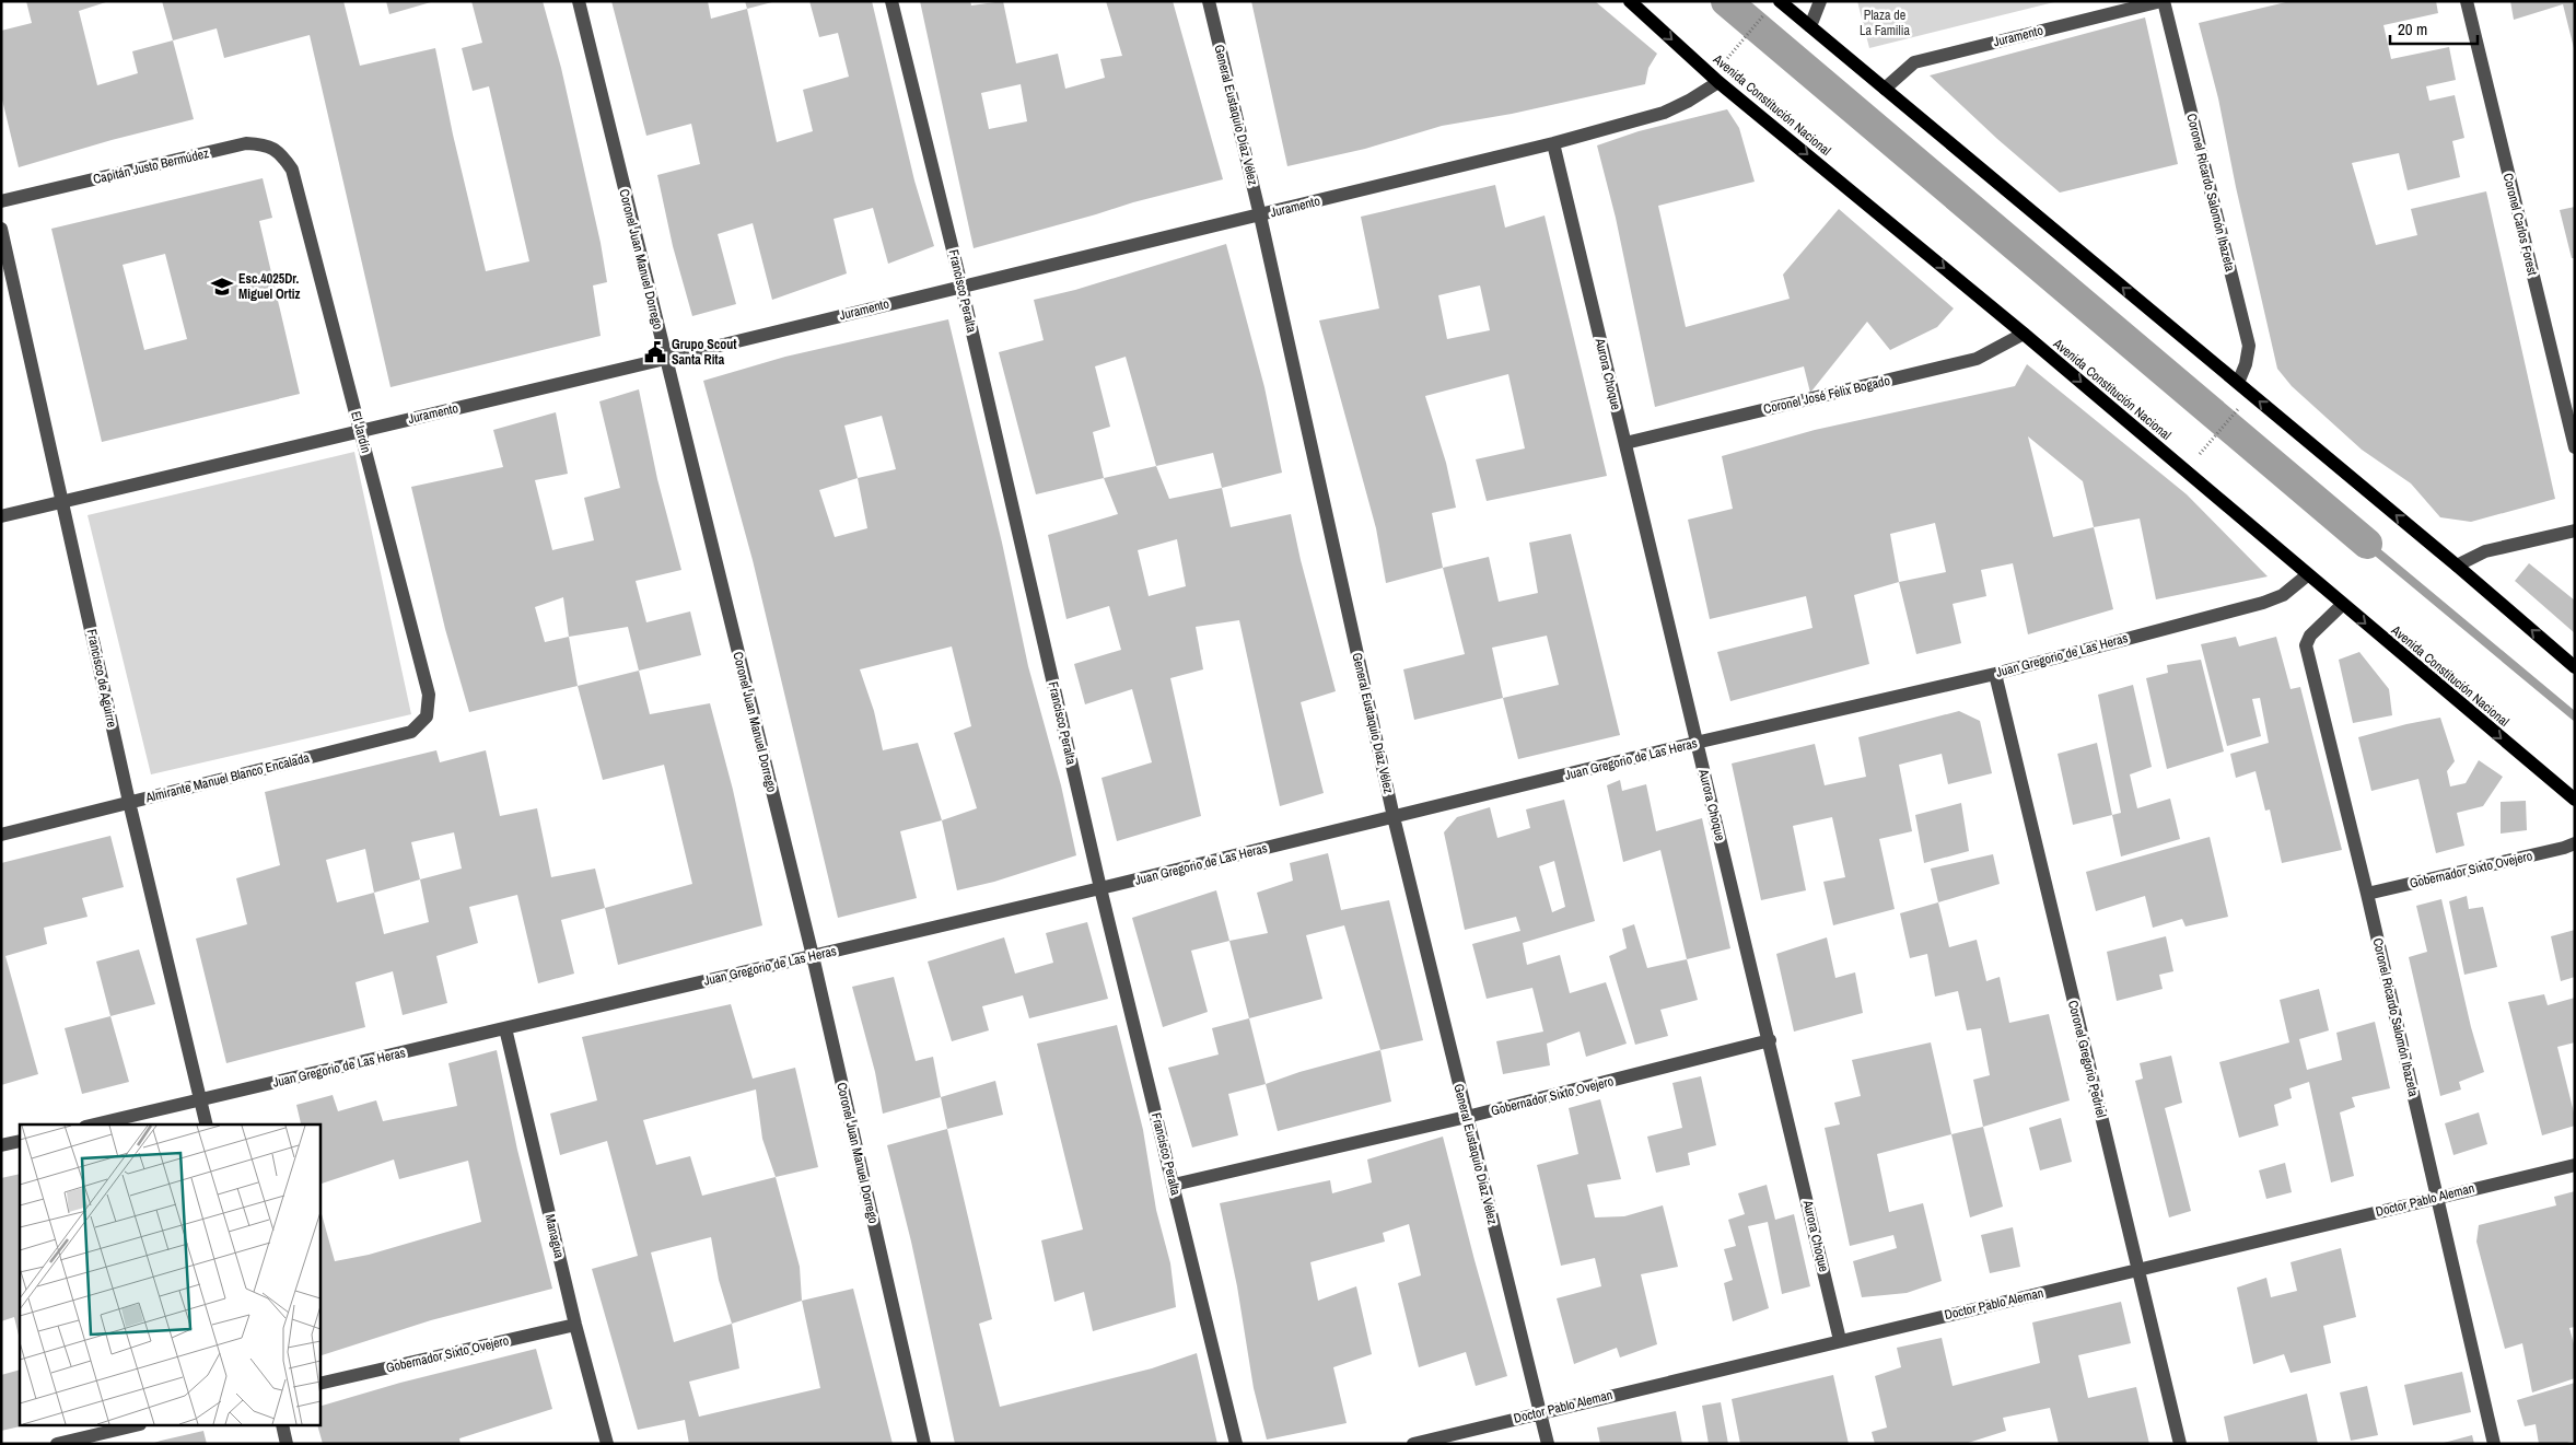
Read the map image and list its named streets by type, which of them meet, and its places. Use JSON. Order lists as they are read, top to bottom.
{
  "streets": {
    "main road": ["Avenida Constitución Nacional"],
    "street": [
      "Juramento",
      "General Eustaquio Díaz Vélez",
      "Capitán Justo Bermúdez",
      "Coronel Ricardo Salomón Ibazeta",
      "Coronel Carlos Forest",
      "Coronel Juan Manuel Dorrego",
      "Francisco Peralta",
      "Aurora Choque",
      "Coronel José Felix Bogado",
      "El Jardín",
      "Juan Gregorio de Las Heras",
      "Francisco de Aguirre",
      "Almirante Manuel Blanco Encalada",
      "Gobernador Sixto Ovejero",
      "Coronel Gregorio Pedriel",
      "Doctor Pablo Aleman",
      "Managua"
    ]
  },
  "crossings": [
    ["Juramento", "Avenida Constitución Nacional"],
    ["Juramento", "General Eustaquio Díaz Vélez"],
    ["Juramento", "Coronel Ricardo Salomón Ibazeta"],
    ["Juramento", "Coronel Juan Manuel Dorrego"],
    ["Juramento", "Francisco Peralta"],
    ["Juramento", "Aurora Choque"],
    ["Juramento", "El Jardín"],
    ["Juramento", "Francisco de Aguirre"],
    ["Avenida Constitución Nacional", "Coronel Ricardo Salomón Ibazeta"],
    ["Avenida Constitución Nacional", "Coronel José Felix Bogado"],
    ["Avenida Constitución Nacional", "Juan Gregorio de Las Heras"],
    ["General Eustaquio Díaz Vélez", "Juan Gregorio de Las Heras"],
    ["General Eustaquio Díaz Vélez", "Gobernador Sixto Ovejero"],
    ["General Eustaquio Díaz Vélez", "Doctor Pablo Aleman"],
    ["Capitán Justo Bermúdez", "El Jardín"],
    ["Coronel Ricardo Salomón Ibazeta", "Gobernador Sixto Ovejero"],
    ["Coronel Ricardo Salomón Ibazeta", "Doctor Pablo Aleman"],
    ["Coronel Juan Manuel Dorrego", "Juan Gregorio de Las Heras"],
    ["Francisco Peralta", "Juan Gregorio de Las Heras"],
    ["Francisco Peralta", "Gobernador Sixto Ovejero"],
    ["Aurora Choque", "Coronel José Felix Bogado"],
    ["Aurora Choque", "Juan Gregorio de Las Heras"],
    ["Aurora Choque", "Gobernador Sixto Ovejero"],
    ["Aurora Choque", "Doctor Pablo Aleman"],
    ["El Jardín", "Almirante Manuel Blanco Encalada"],
    ["Juan Gregorio de Las Heras", "Francisco de Aguirre"],
    ["Juan Gregorio de Las Heras", "Coronel Gregorio Pedriel"],
    ["Juan Gregorio de Las Heras", "Managua"],
    ["Francisco de Aguirre", "Almirante Manuel Blanco Encalada"],
    ["Gobernador Sixto Ovejero", "Managua"],
    ["Coronel Gregorio Pedriel", "Doctor Pablo Aleman"]
  ],
  "parks": ["Plaza de La Familia"],
  "places": {
    "school or university": ["Esc.4025Dr. Miguel Ortiz"],
    "public building": ["Grupo Scout Santa Rita"]
  },
  "scale_bar": "20 m"
}
